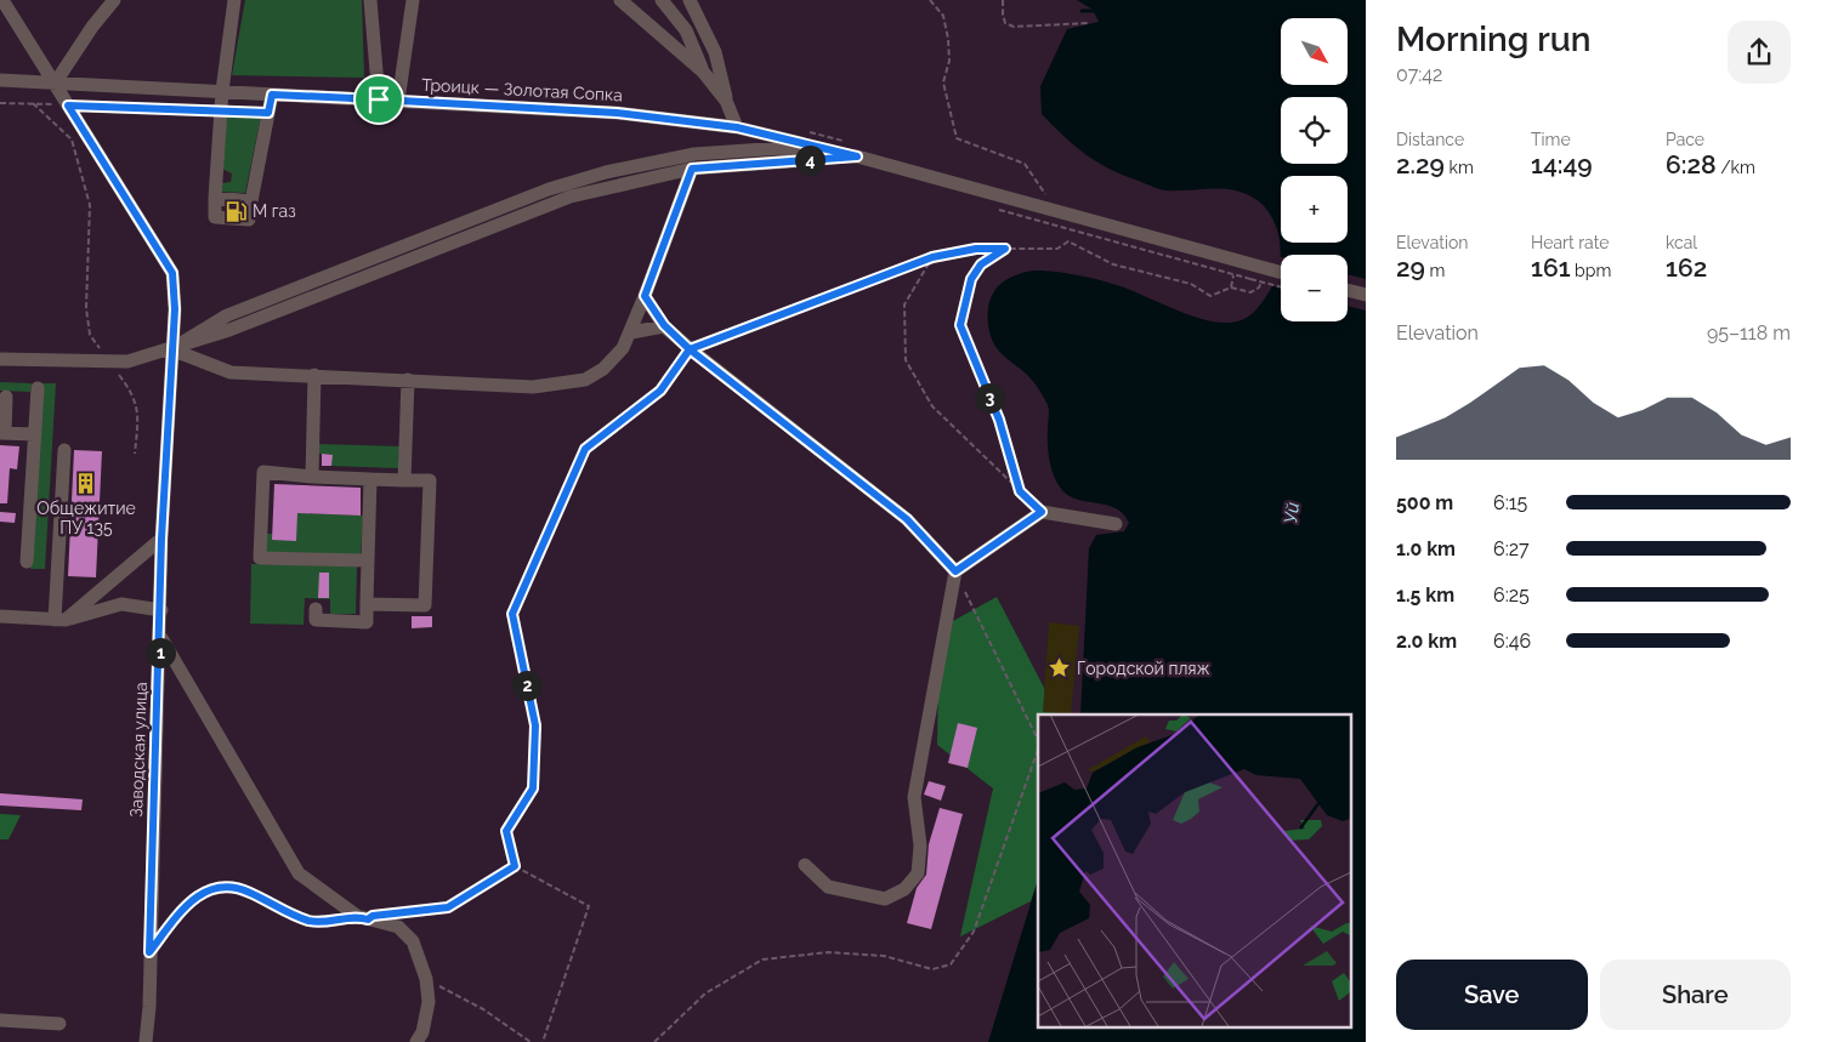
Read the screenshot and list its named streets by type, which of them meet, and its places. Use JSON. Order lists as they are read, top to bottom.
{
  "streets": {
    "street": ["Троицк — Золотая Сопка", "Заводская улица"]
  },
  "crossings": [
    ["Троицк — Золотая Сопка", "Заводская улица"]
  ],
  "water": ["Уй"],
  "places": {
    "fuel station": ["М газ"],
    "building": ["Общежитие ПУ 135"],
    "place": ["Городской пляж"]
  },
  "north": "bottom right",
  "page": {
    "heading": ["Morning run", "07:42"],
    "map_buttons": ["+", "−"],
    "stats": [
      ["Distance", "2.29 km"],
      ["Time", "14:49"],
      ["Pace", "6:28 /km"],
      ["Elevation", "29 m"],
      ["Heart rate", "161 bpm"],
      ["kcal", "162"]
    ],
    "pins": [
      "4",
      "3",
      "1",
      "2"
    ],
    "chart": ["Elevation", "95–118 m"],
    "list": [
      {
        "name": "500 m",
        "note": "6:15"
      },
      {
        "name": "1.0 km",
        "note": "6:27"
      },
      {
        "name": "1.5 km",
        "note": "6:25"
      },
      {
        "name": "2.0 km",
        "note": "6:46"
      }
    ],
    "buttons": ["Save", "Share"]
  }
}
